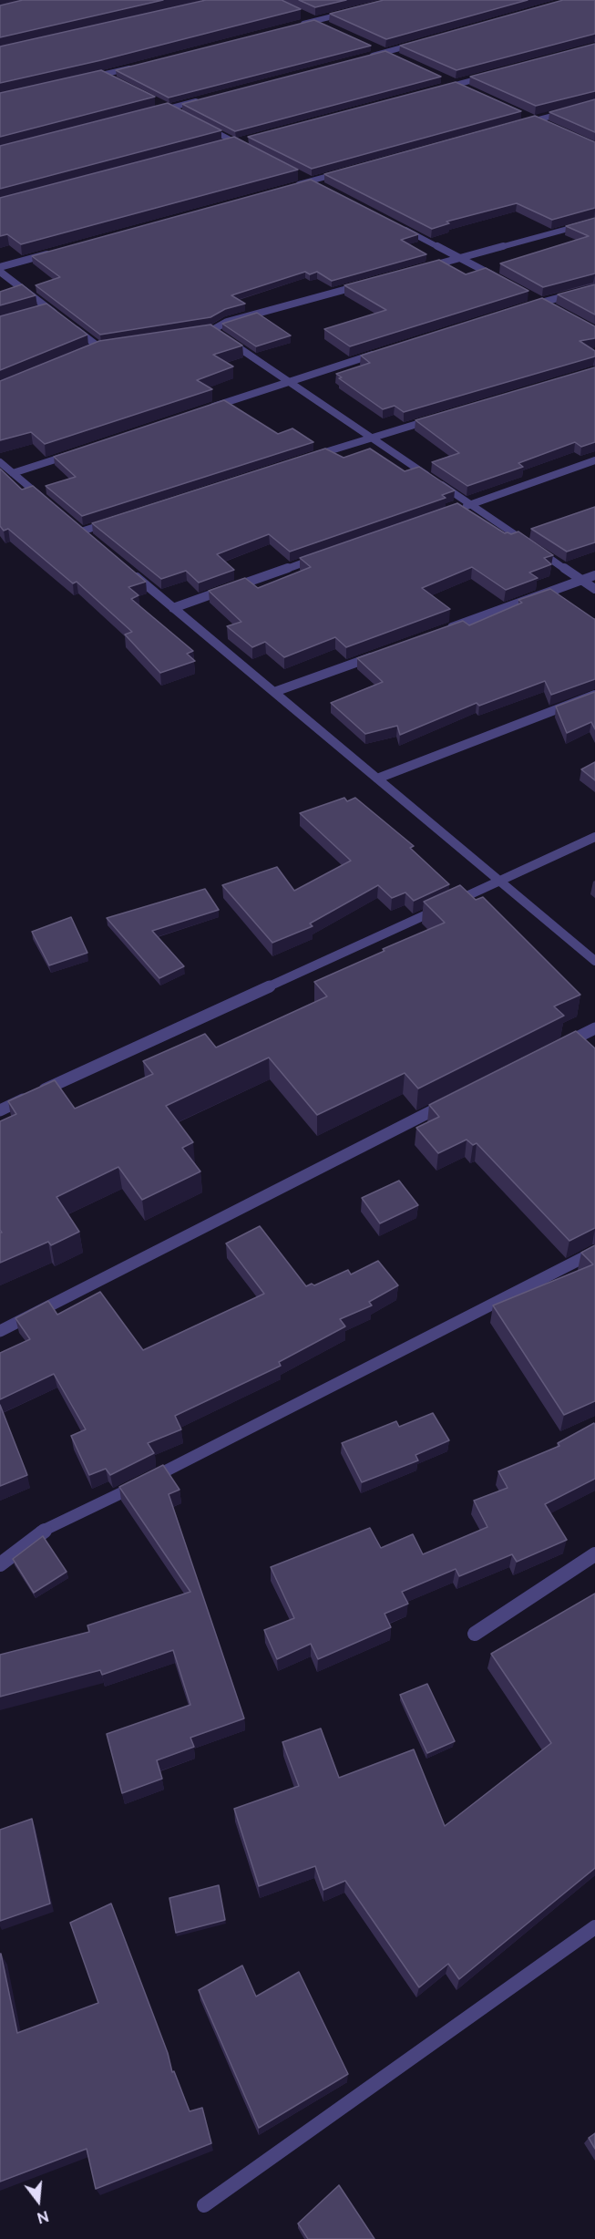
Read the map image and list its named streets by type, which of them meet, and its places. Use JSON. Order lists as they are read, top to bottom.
{
  "north": "bottom"
}
